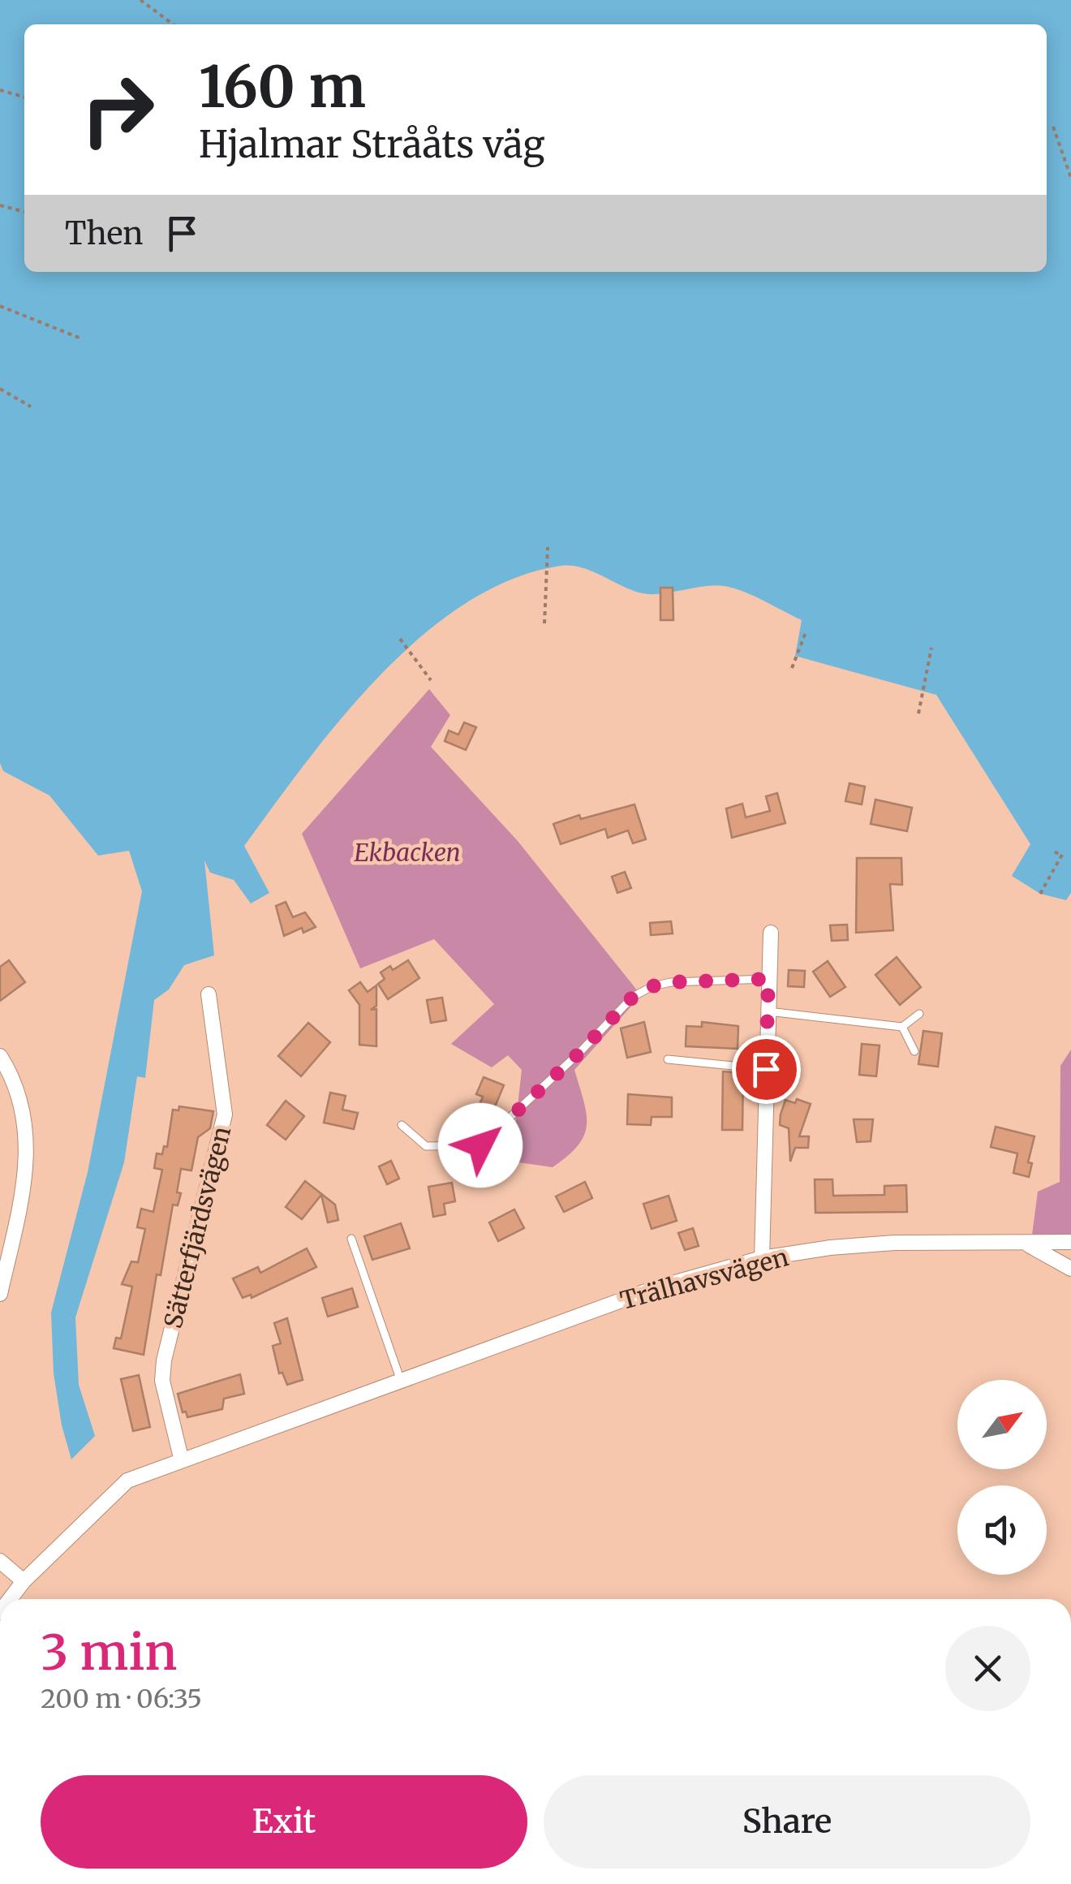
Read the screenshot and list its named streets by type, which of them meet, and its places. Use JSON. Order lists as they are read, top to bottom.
{
  "streets": {
    "street": ["Sätterfjärdsvägen", "Trälhavsvägen"]
  },
  "crossings": [
    ["Sätterfjärdsvägen", "Trälhavsvägen"]
  ],
  "parks": ["Ekbacken"],
  "north": "top right",
  "page": {
    "turn": ["160 m", "Hjalmar Strååts väg"],
    "then": "Then",
    "heading": ["3 min", "200 m · 06:35"],
    "buttons": ["Exit", "Share"]
  }
}
